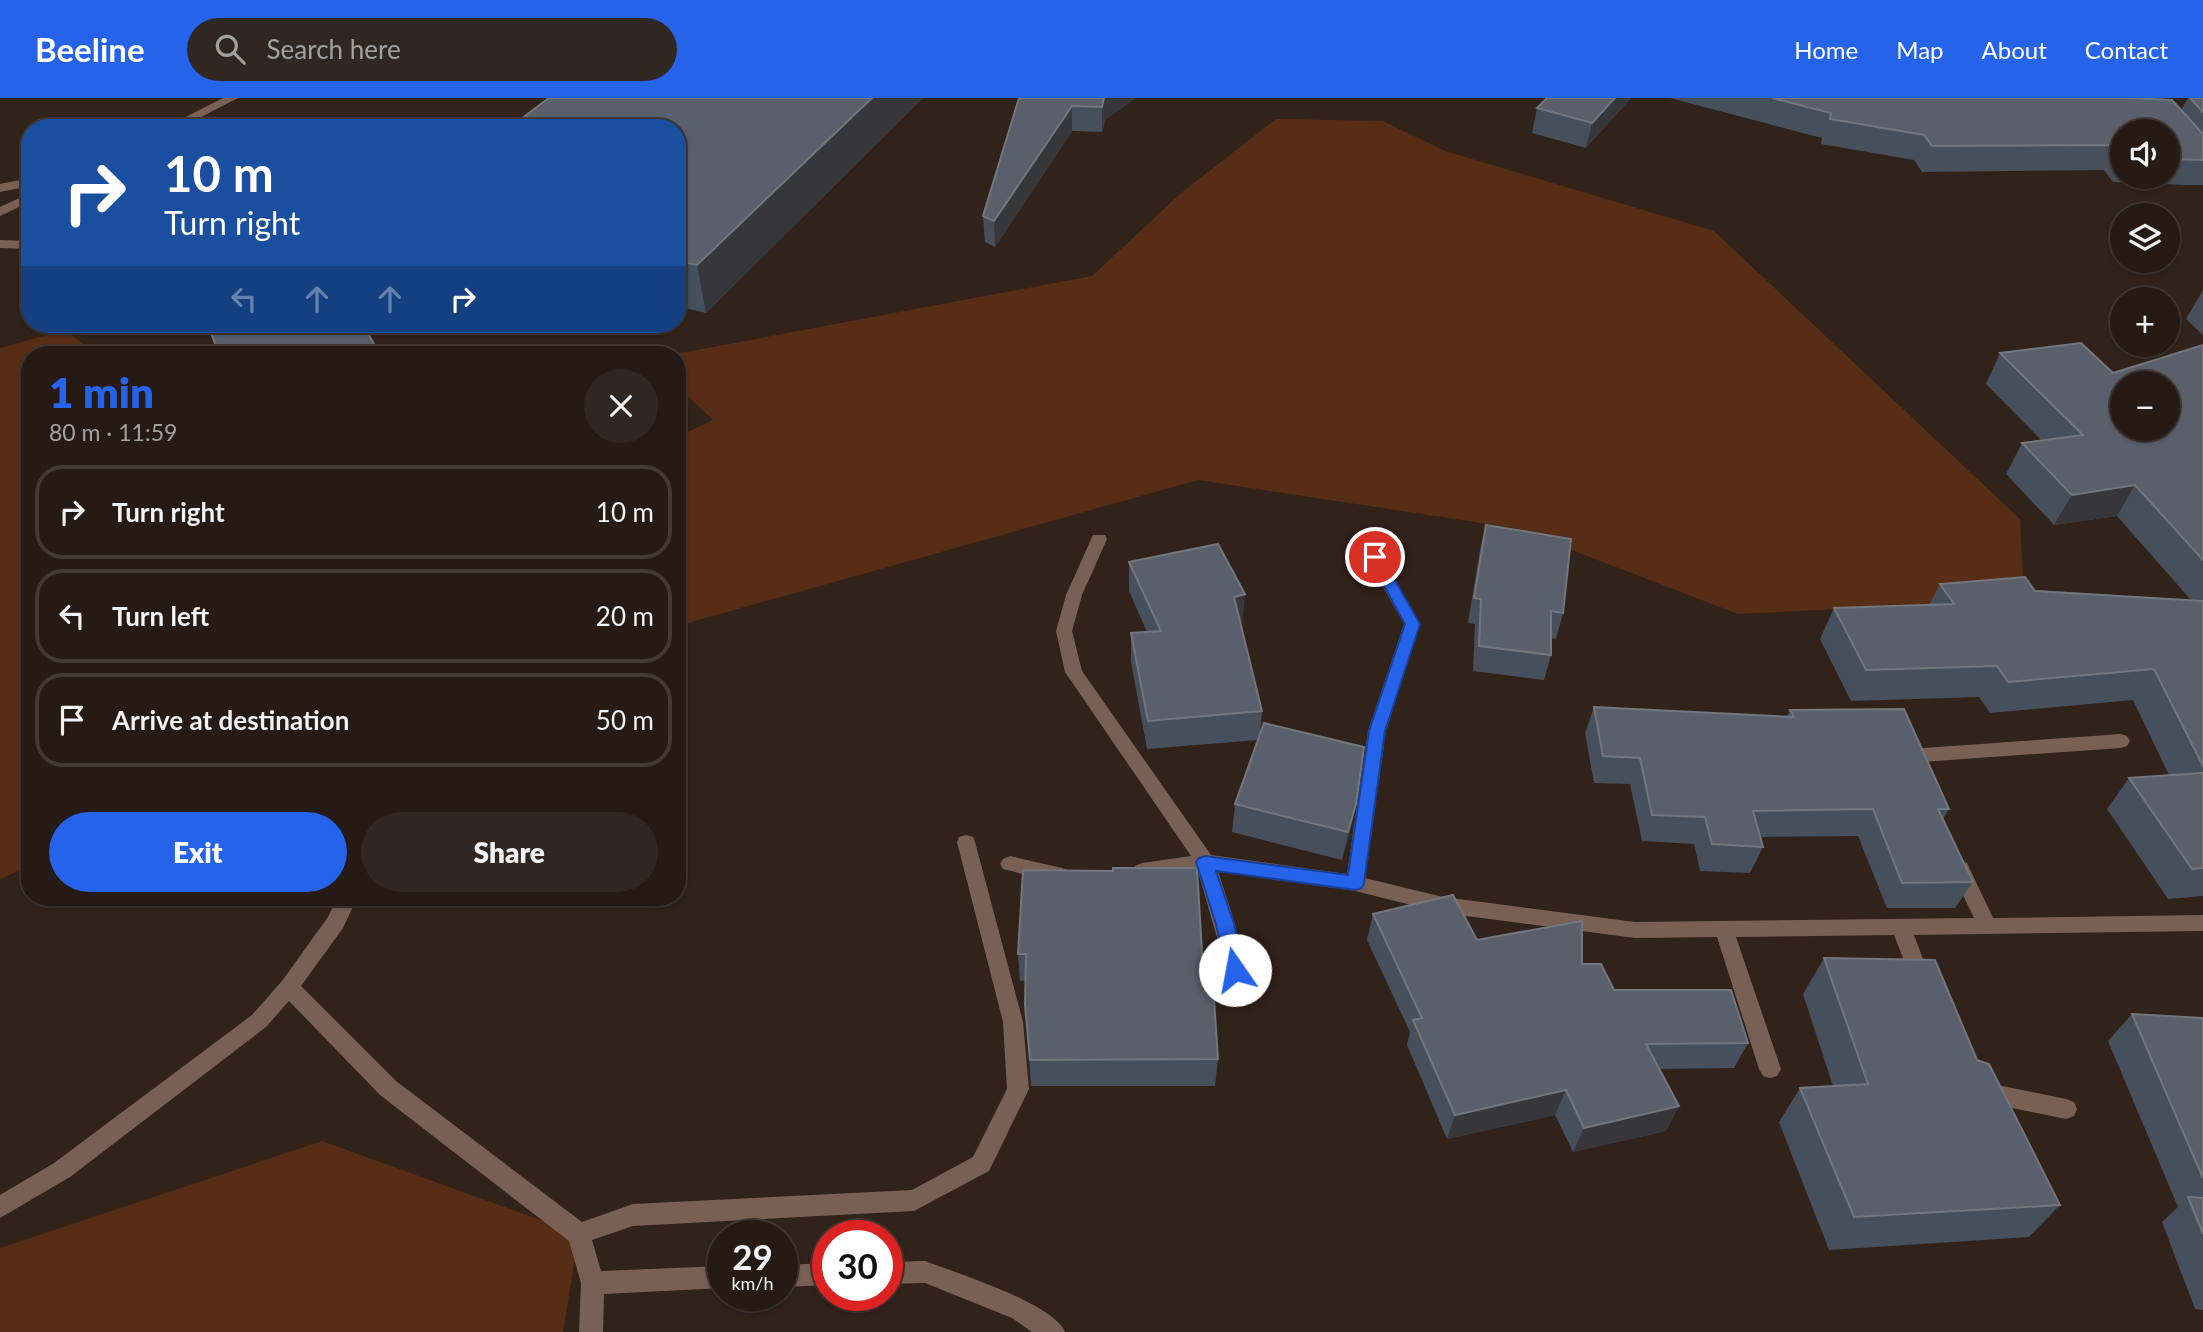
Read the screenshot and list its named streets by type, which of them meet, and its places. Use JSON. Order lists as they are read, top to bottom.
{
  "page": {
    "header": "Beeline",
    "search": "Search here",
    "nav": [
      "Home",
      "Map",
      "About",
      "Contact"
    ],
    "map_buttons": ["+", "−"],
    "turn": ["10 m", "Turn right"],
    "heading": ["1 min", "80 m · 11:59"],
    "list": [
      {
        "name": "Turn right",
        "value": "10 m"
      },
      {
        "name": "Turn left",
        "value": "20 m"
      },
      {
        "name": "Arrive at destination",
        "value": "50 m"
      }
    ],
    "buttons": ["Exit", "Share"],
    "speed": "29 km/h",
    "limit": "30"
  }
}
